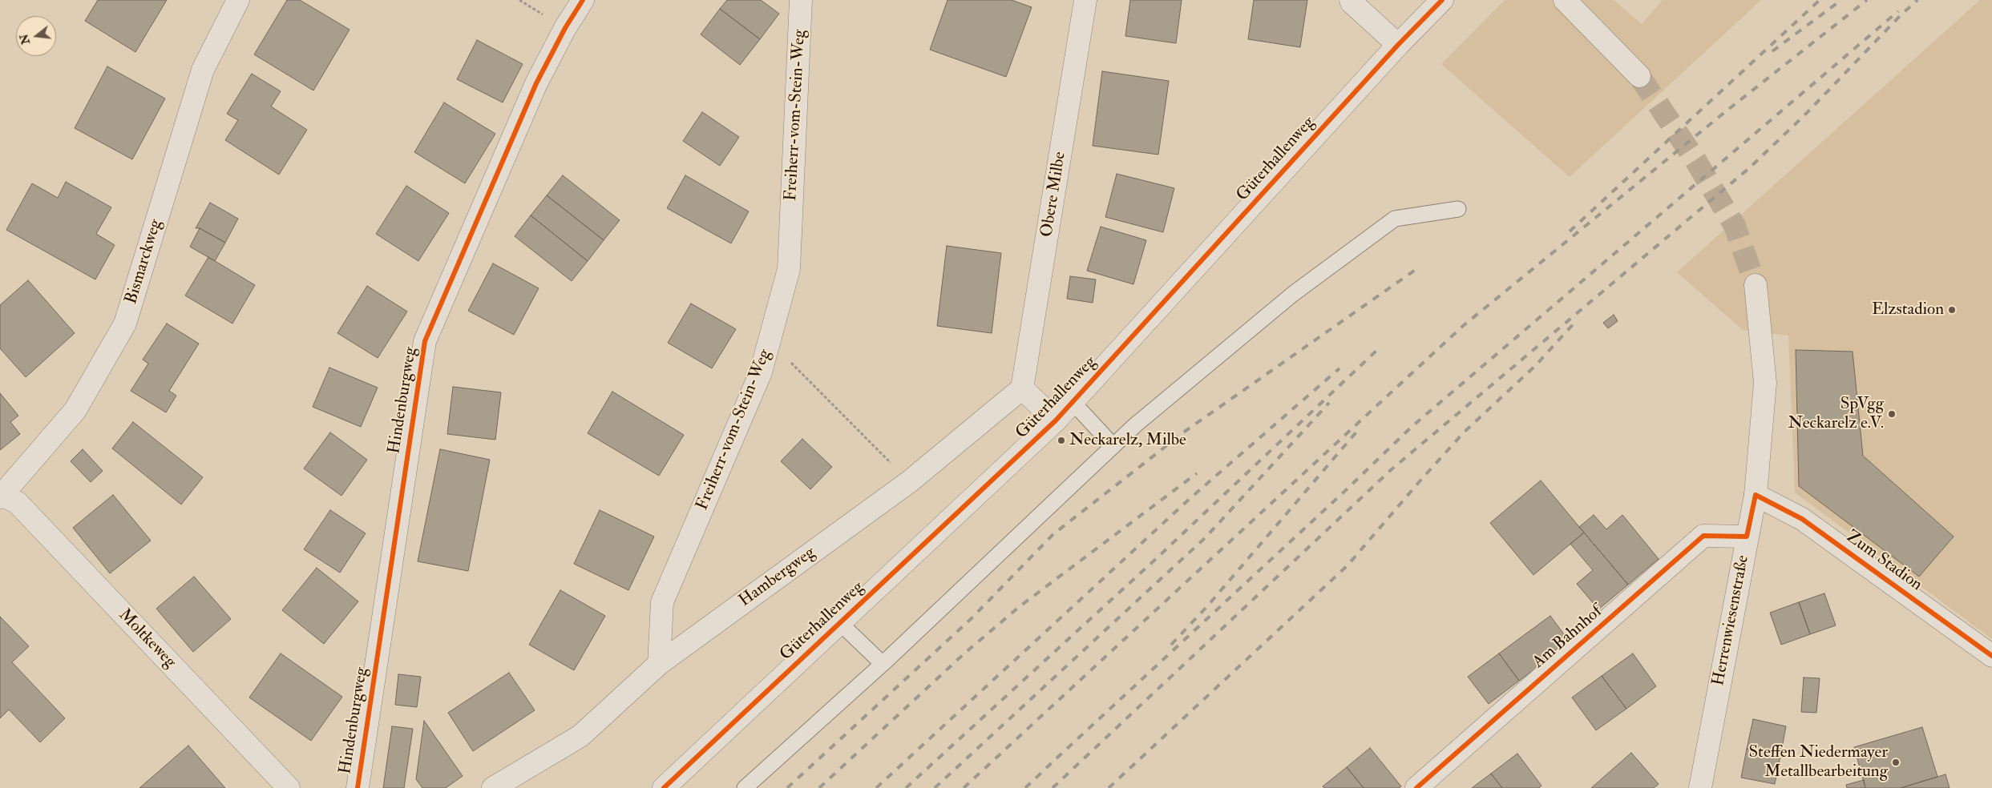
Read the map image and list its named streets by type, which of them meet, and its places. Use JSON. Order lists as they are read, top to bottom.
{
  "streets": {
    "street": [
      "Freiherr-vom-Stein-Weg",
      "Güterhallenweg",
      "Obere Milbe",
      "Bismarckweg",
      "Hindenburgweg",
      "Zum Stadion",
      "Hambergweg",
      "Herrenwiesenstraße",
      "Am Bahnhof",
      "Moltkeweg"
    ]
  },
  "crossings": [
    ["Freiherr-vom-Stein-Weg", "Hambergweg"],
    ["Obere Milbe", "Hambergweg"],
    ["Bismarckweg", "Moltkeweg"],
    ["Zum Stadion", "Herrenwiesenstraße"],
    ["Herrenwiesenstraße", "Am Bahnhof"]
  ],
  "places": [
    "Elzstadion",
    "SpVgg Neckarelz e.V.",
    "Neckarelz, Milbe",
    "Steffen Niedermayer Metallbearbeitung"
  ],
  "north": "left"
}
